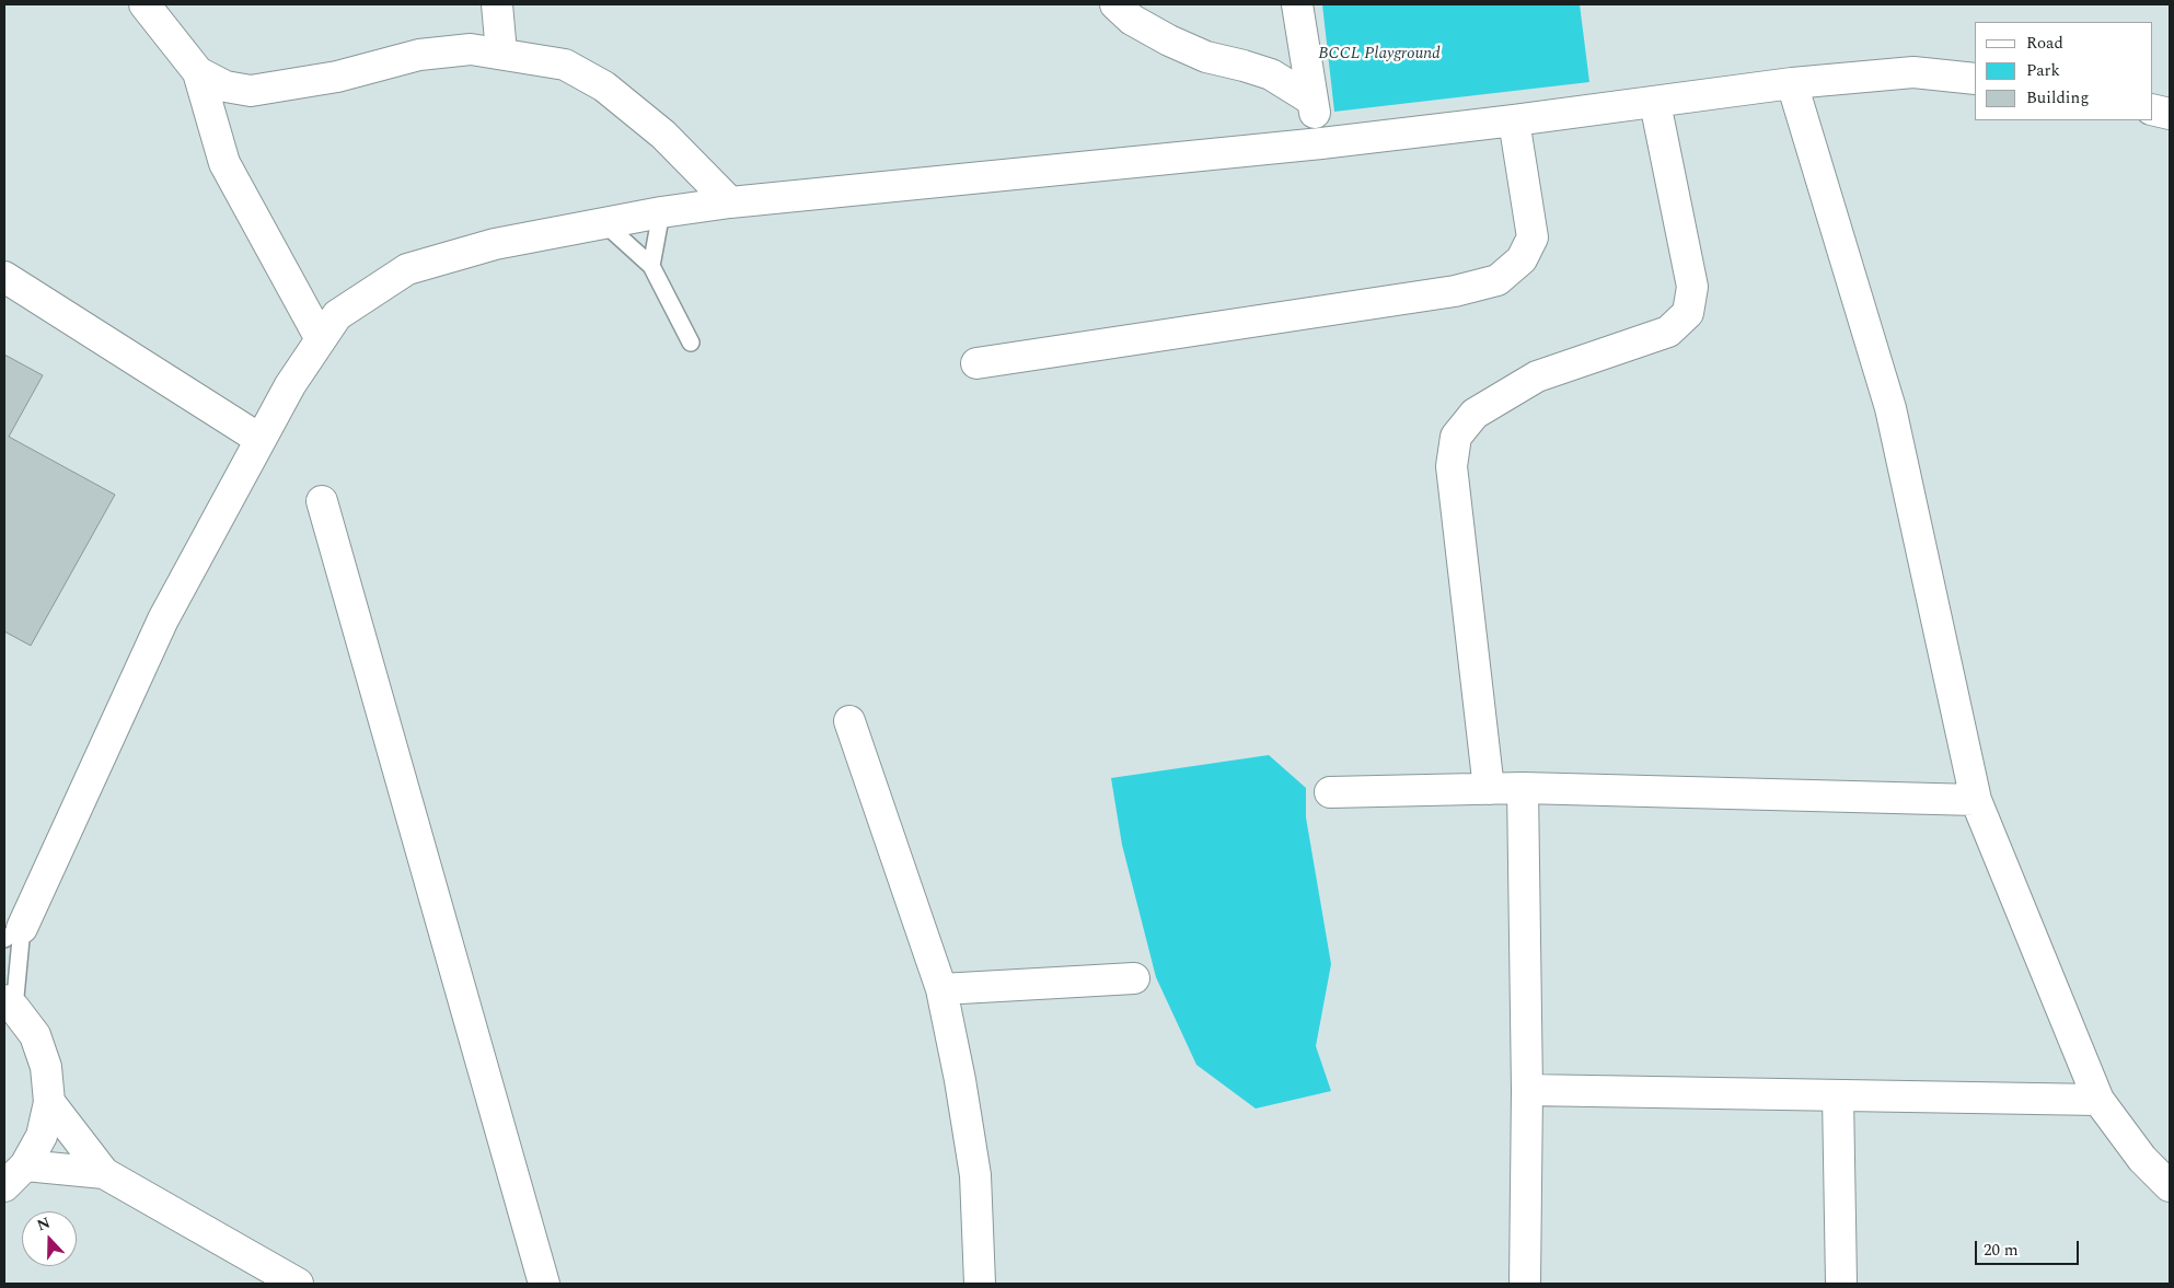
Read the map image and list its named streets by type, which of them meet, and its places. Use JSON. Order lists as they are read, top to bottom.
{
  "parks": ["BCCL Playground"],
  "legend": ["Road", "Park", "Building"],
  "scale_bar": "20 m",
  "north": "top"
}
